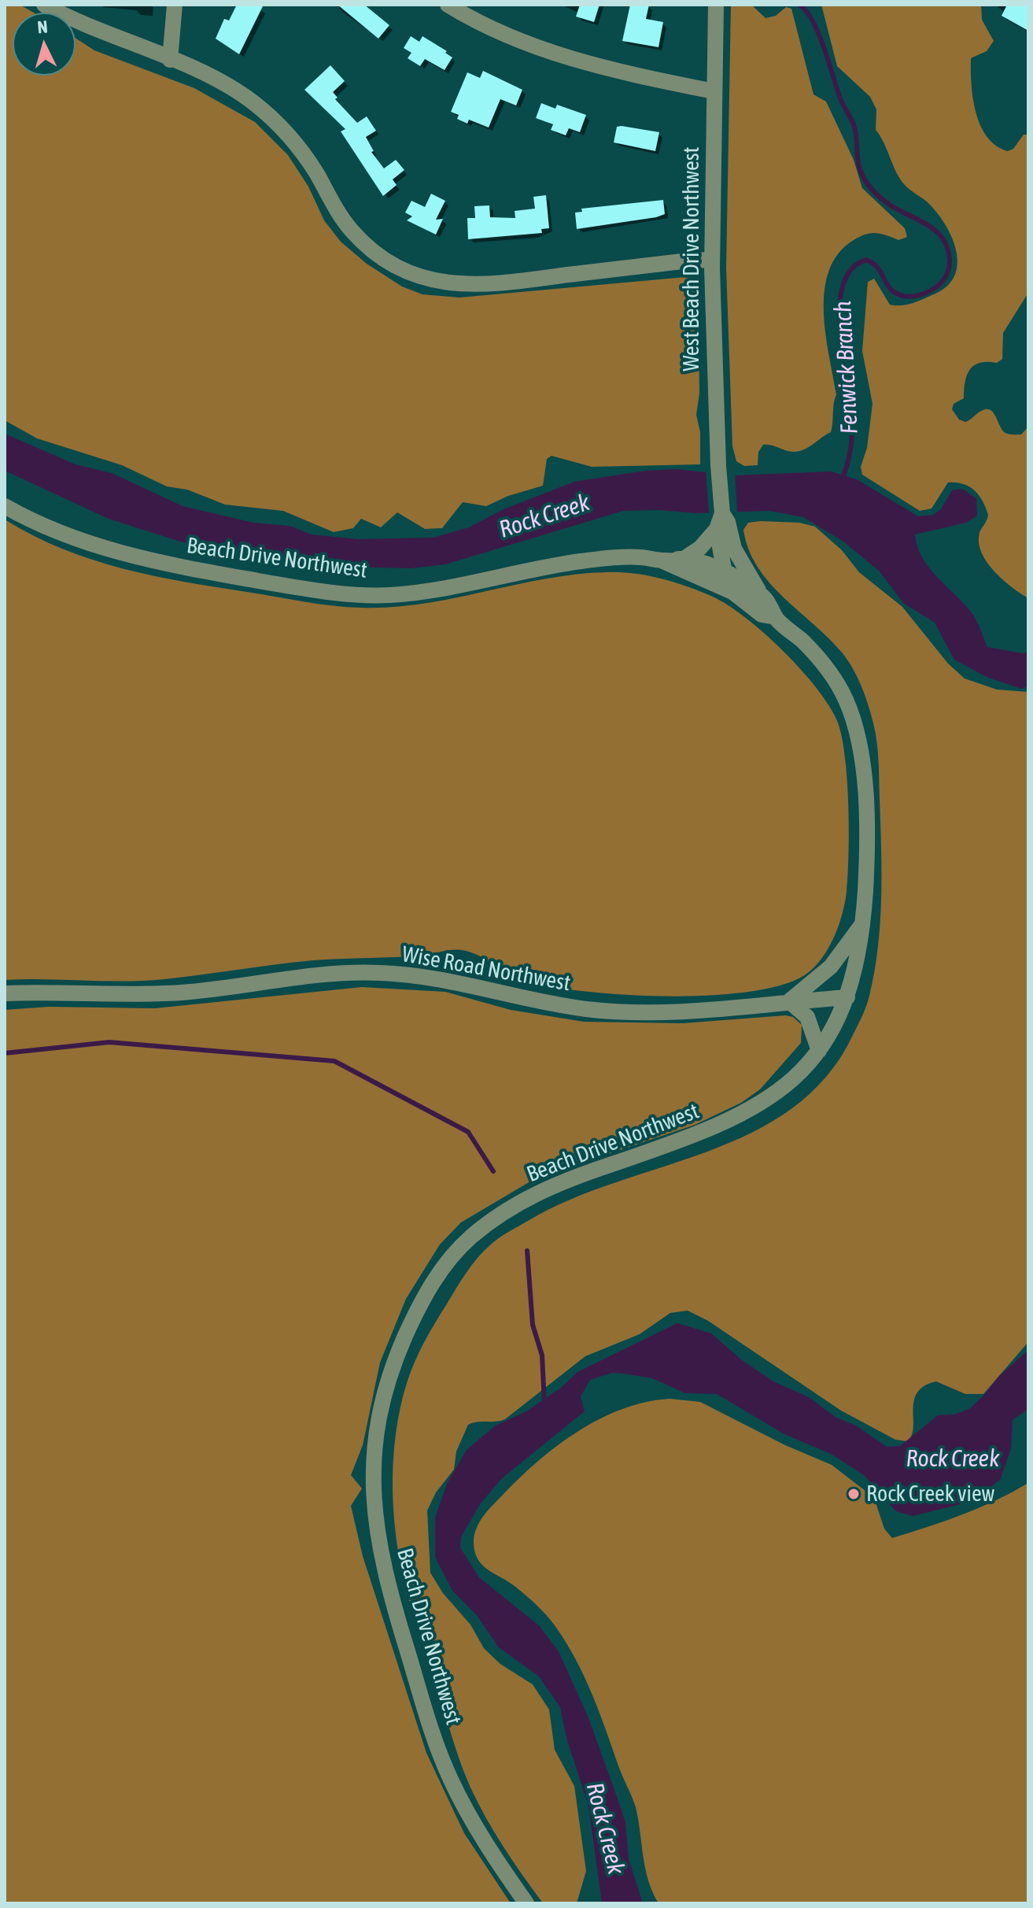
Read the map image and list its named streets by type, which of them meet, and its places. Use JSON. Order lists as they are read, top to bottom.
{
  "streets": {
    "street": ["West Beach Drive Northwest", "Beach Drive Northwest", "Wise Road Northwest"]
  },
  "crossings": [
    ["West Beach Drive Northwest", "Beach Drive Northwest"],
    ["Beach Drive Northwest", "Wise Road Northwest"]
  ],
  "water": ["Fenwick Branch", "Rock Creek"],
  "places": ["Rock Creek view"],
  "north": "top"
}
